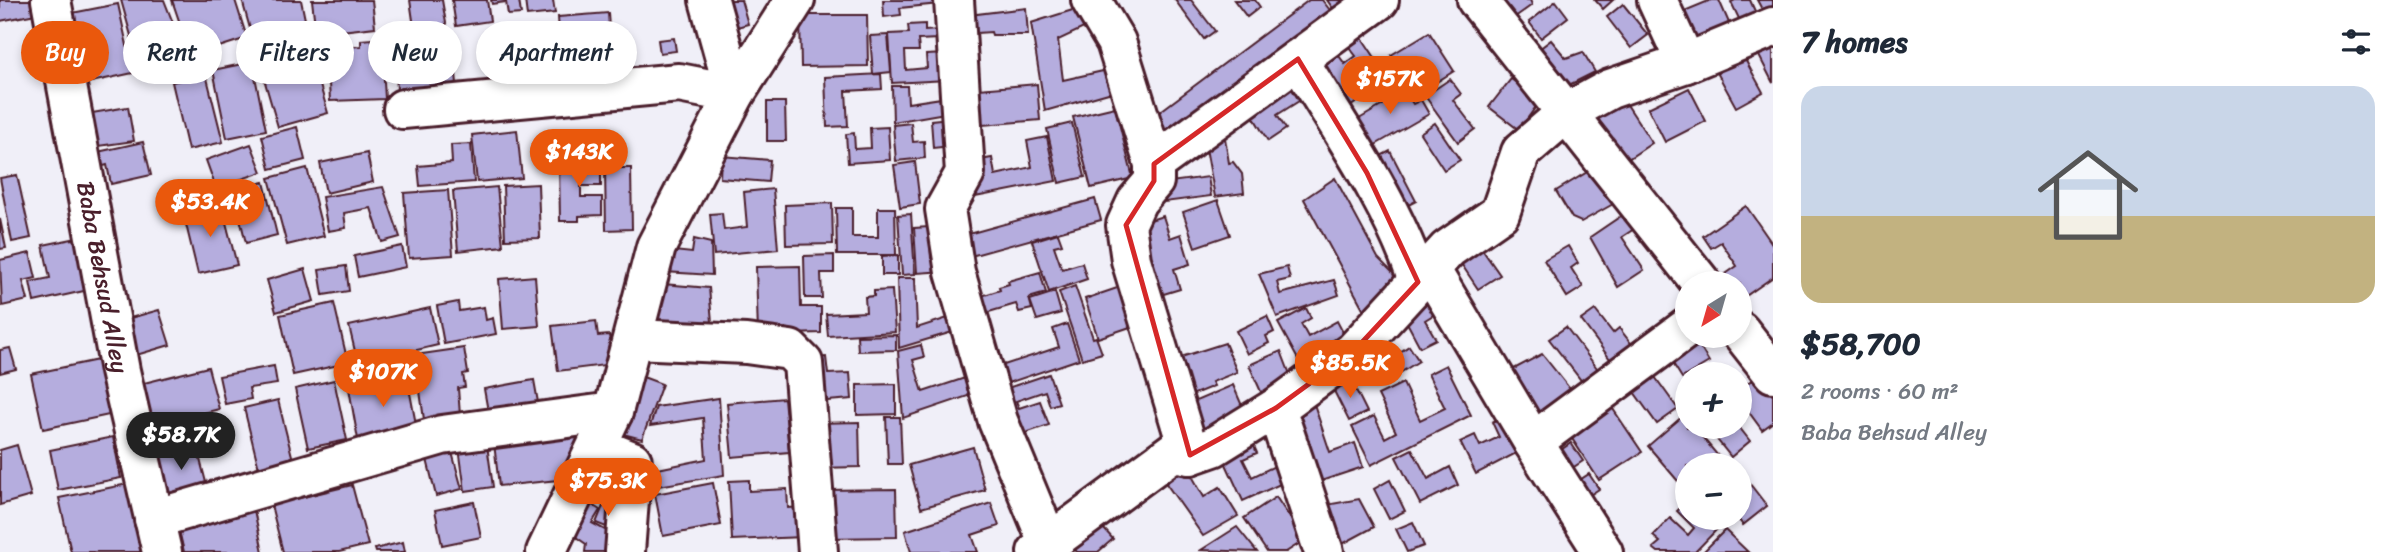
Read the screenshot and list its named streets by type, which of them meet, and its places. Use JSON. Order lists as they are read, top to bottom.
{
  "streets": {
    "street": ["Baba Behsud Alley"]
  },
  "north": "bottom left",
  "page": {
    "heading": "7 homes",
    "chip": [
      "Buy",
      "Rent",
      "Filters",
      "New",
      "Apartment"
    ],
    "price": [
      "$157K",
      "$143K",
      "$53.4K",
      "$85.5K",
      "$107K",
      "$58.7K",
      "$75.3K"
    ],
    "list": [
      {
        "name": "$58,700",
        "note": "2 rooms · 60 m² · Baba Behsud Alley"
      }
    ],
    "map_buttons": ["+", "−"]
  }
}
